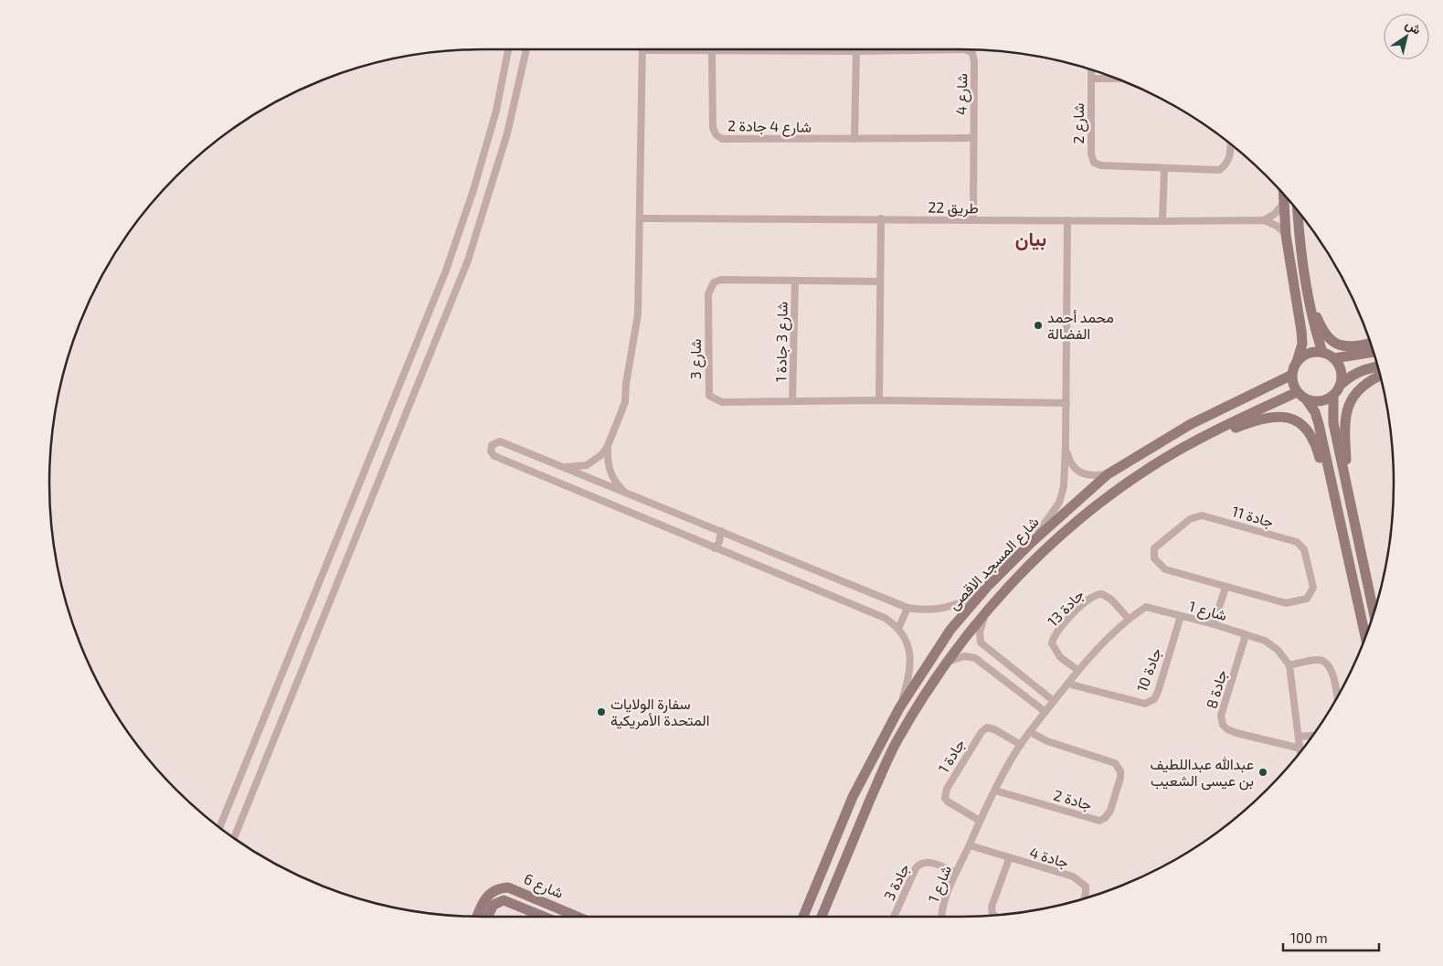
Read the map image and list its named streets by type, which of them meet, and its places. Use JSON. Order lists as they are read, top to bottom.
{
  "streets": {
    "main road": ["شارع المسجد الاقصى", "شارع 6"],
    "street": [
      "شارع 4",
      "شارع 2",
      "شارع 4 جادة 2",
      "طريق 22",
      "شارع 3 جادة 1",
      "شارع 3",
      "جادة 11",
      "جادة 13",
      "شارع 1",
      "جادة 10",
      "جادة 8",
      "جادة 1",
      "جادة 2",
      "جادة 4",
      "جادة 3"
    ]
  },
  "crossings": [
    ["شارع 4", "شارع 4 جادة 2"],
    ["شارع 4", "طريق 22"],
    ["شارع 3 جادة 1", "شارع 3"],
    ["جادة 13", "شارع 1"],
    ["شارع 1", "جادة 10"],
    ["شارع 1", "جادة 8"],
    ["شارع 1", "جادة 1"],
    ["شارع 1", "جادة 2"],
    ["شارع 1", "جادة 4"],
    ["شارع 1", "جادة 3"]
  ],
  "districts": ["بيان"],
  "places": ["محمد أحمد الفضالة", "سفارة الولايات المتحدة الأمريكية", "عبدالله عبداللطيف بن عيسى الشعيب"],
  "scale_bar": "100 m",
  "north": "top right"
}
